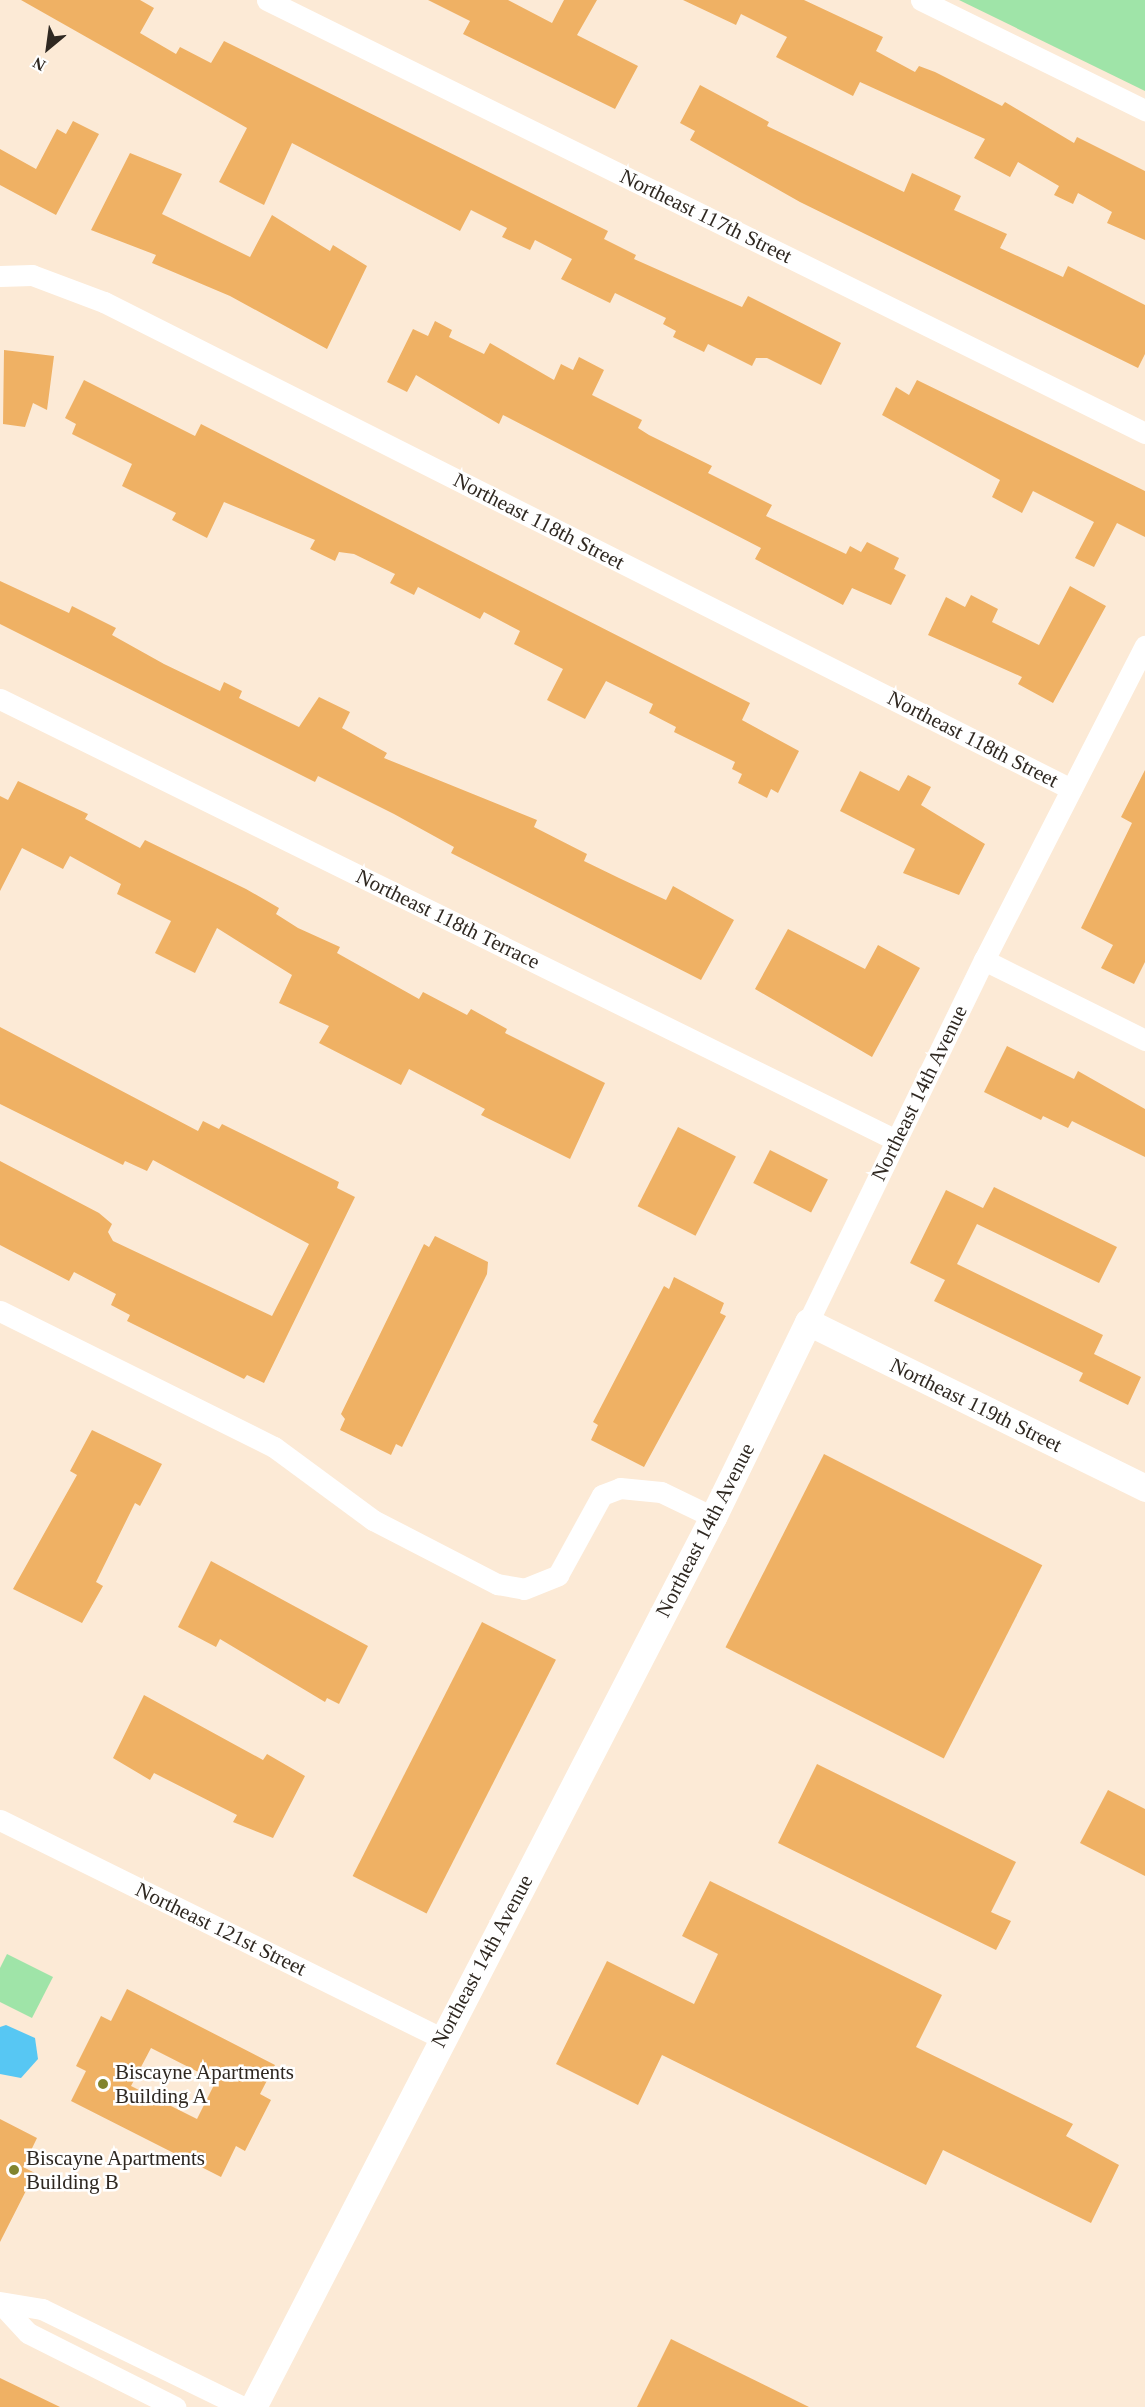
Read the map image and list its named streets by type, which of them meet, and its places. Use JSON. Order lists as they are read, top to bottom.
{
  "streets": {
    "street": [
      "Northeast 117th Street",
      "Northeast 118th Street",
      "Northeast 118th Terrace",
      "Northeast 14th Avenue",
      "Northeast 119th Street",
      "Northeast 121st Street"
    ]
  },
  "crossings": [
    ["Northeast 118th Street", "Northeast 14th Avenue"],
    ["Northeast 118th Terrace", "Northeast 14th Avenue"],
    ["Northeast 14th Avenue", "Northeast 119th Street"],
    ["Northeast 14th Avenue", "Northeast 121st Street"]
  ],
  "places": ["Biscayne Apartments Building A", "Biscayne Apartments Building B"],
  "north": "bottom left"
}
